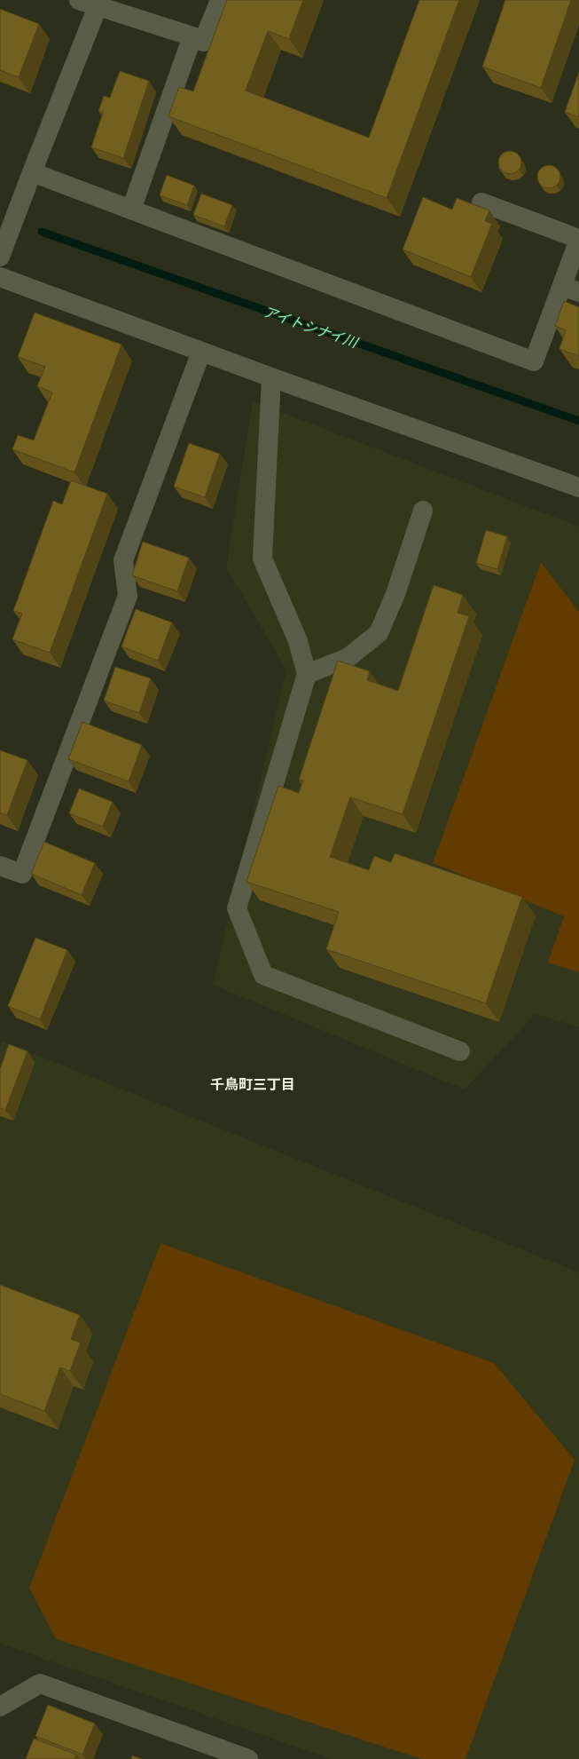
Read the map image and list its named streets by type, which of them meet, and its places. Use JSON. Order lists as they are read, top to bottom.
{
  "districts": ["千鳥町三丁目"],
  "water": ["アイトシナイ川"]
}
